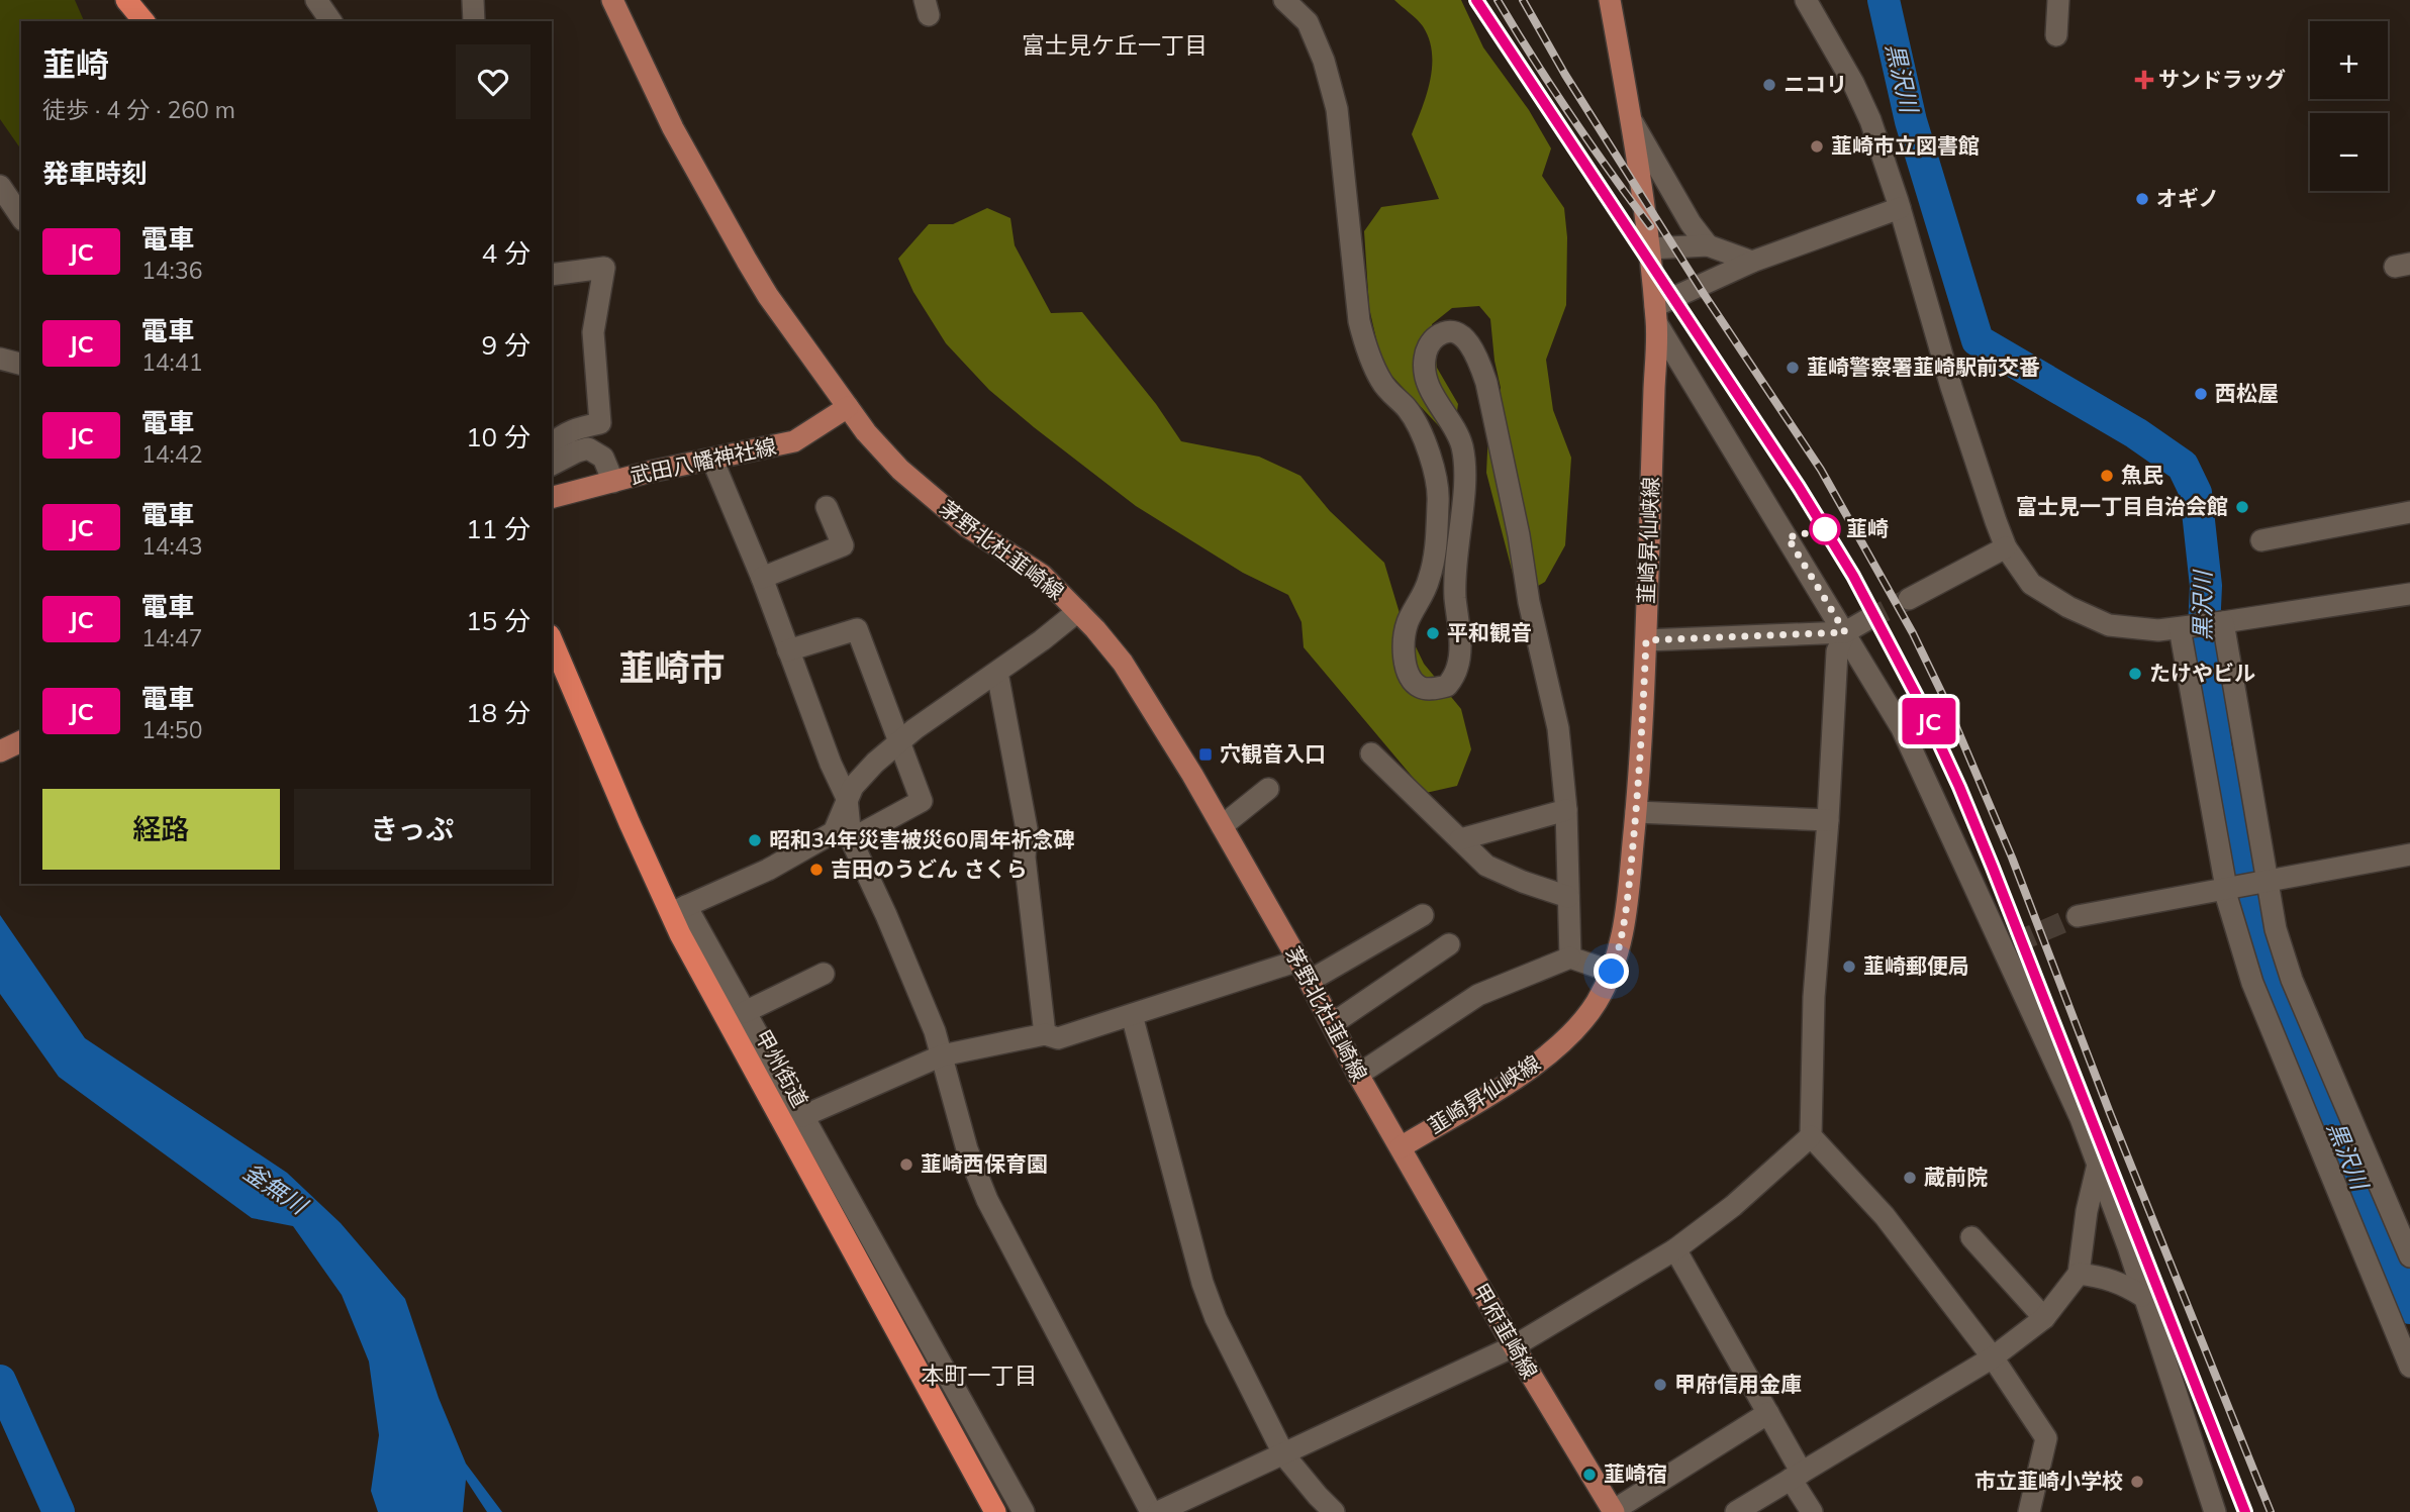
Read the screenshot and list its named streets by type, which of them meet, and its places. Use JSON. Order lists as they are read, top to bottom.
{
  "streets": {
    "highway": ["甲州街道"],
    "main road": [
      "武田八幡神社線",
      "韮崎昇仙峡線",
      "茅野北杜韮崎線",
      "甲府韮崎線"
    ]
  },
  "crossings": [
    ["武田八幡神社線", "茅野北杜韮崎線"],
    ["韮崎昇仙峡線", "茅野北杜韮崎線"],
    ["韮崎昇仙峡線", "甲府韮崎線"],
    ["茅野北杜韮崎線", "甲府韮崎線"]
  ],
  "districts": ["富士見ケ丘一丁目", "韮崎市", "本町一丁目"],
  "water": ["黒沢川", "釜無川"],
  "places": {
    "health": ["サンドラッグ"],
    "other": [
      "ニコリ",
      "韮崎市立図書館",
      "オギノ",
      "韮崎警察署韮崎駅前交番",
      "西松屋",
      "魚民",
      "富士見一丁目自治会館",
      "韮崎",
      "平和観音",
      "たけやビル",
      "昭和34年災害被災60周年祈念碑",
      "吉田のうどん さくら",
      "韮崎郵便局",
      "韮崎西保育園",
      "蔵前院",
      "甲府信用金庫",
      "韮崎宿",
      "市立韮崎小学校"
    ],
    "transit": ["穴観音入口"]
  },
  "page": {
    "on_map": "JC",
    "map_buttons": ["+", "−"],
    "heading": [
      ["韮崎", "徒歩 · 4 分 · 260 m"],
      "発車時刻"
    ],
    "list": [
      {
        "mark": "JC",
        "name": "電車",
        "note": "14:36",
        "value": "4 分"
      },
      {
        "mark": "JC",
        "name": "電車",
        "note": "14:41",
        "value": "9 分"
      },
      {
        "mark": "JC",
        "name": "電車",
        "note": "14:42",
        "value": "10 分"
      },
      {
        "mark": "JC",
        "name": "電車",
        "note": "14:43",
        "value": "11 分"
      },
      {
        "mark": "JC",
        "name": "電車",
        "note": "14:47",
        "value": "15 分"
      },
      {
        "mark": "JC",
        "name": "電車",
        "note": "14:50",
        "value": "18 分"
      }
    ],
    "buttons": ["経路", "きっぷ"]
  }
}
